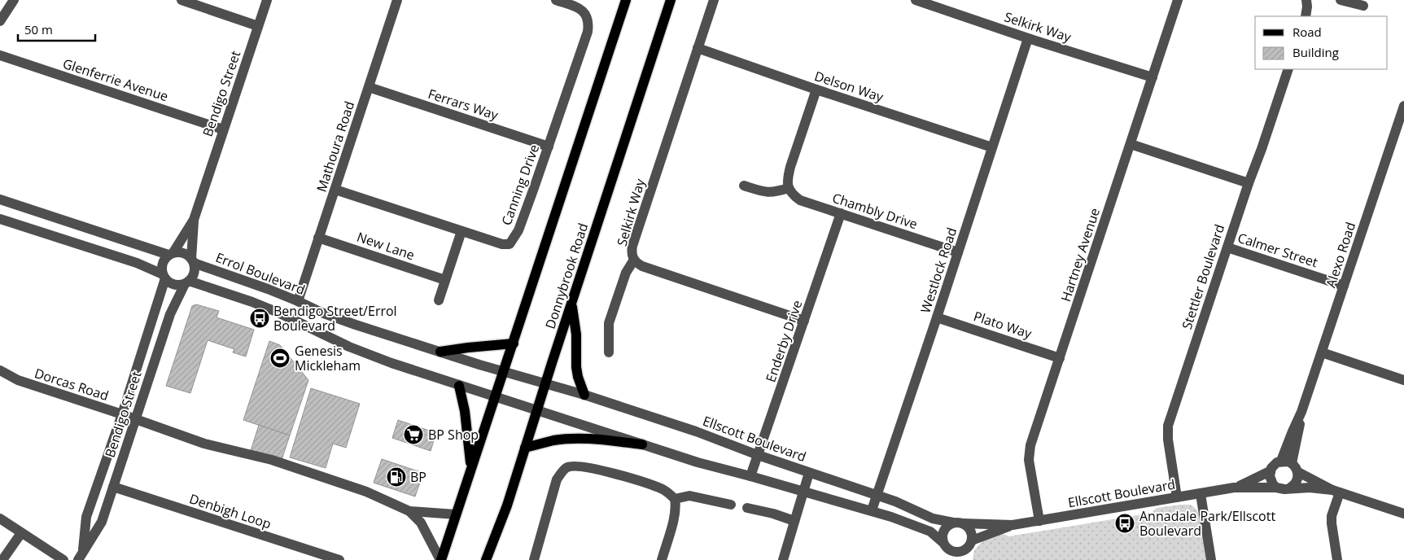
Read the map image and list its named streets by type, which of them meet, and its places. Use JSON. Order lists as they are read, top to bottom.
{
  "streets": {
    "main road": ["Donnybrook Road"],
    "street": [
      "Selkirk Way",
      "Glenferrie Avenue",
      "Delson Way",
      "Bendigo Street",
      "Ferrars Way",
      "Mathoura Road",
      "Canning Drive",
      "Chambly Drive",
      "New Lane",
      "Calmer Street",
      "Hartney Avenue",
      "Alexo Road",
      "Westlock Road",
      "Errol Boulevard",
      "Stettler Boulevard",
      "Plato Way",
      "Enderby Drive",
      "Dorcas Road",
      "Ellscott Boulevard",
      "Denbigh Loop"
    ]
  },
  "crossings": [
    ["Selkirk Way", "Delson Way"],
    ["Selkirk Way", "Hartney Avenue"],
    ["Selkirk Way", "Westlock Road"],
    ["Selkirk Way", "Enderby Drive"],
    ["Glenferrie Avenue", "Bendigo Street"],
    ["Delson Way", "Westlock Road"],
    ["Bendigo Street", "Errol Boulevard"],
    ["Bendigo Street", "Dorcas Road"],
    ["Bendigo Street", "Denbigh Loop"],
    ["Ferrars Way", "Mathoura Road"],
    ["Ferrars Way", "Canning Drive"],
    ["Mathoura Road", "Canning Drive"],
    ["Mathoura Road", "New Lane"],
    ["Mathoura Road", "Errol Boulevard"],
    ["Chambly Drive", "Westlock Road"],
    ["Chambly Drive", "Enderby Drive"],
    ["Calmer Street", "Alexo Road"],
    ["Calmer Street", "Stettler Boulevard"],
    ["Hartney Avenue", "Plato Way"],
    ["Hartney Avenue", "Ellscott Boulevard"],
    ["Alexo Road", "Ellscott Boulevard"],
    ["Westlock Road", "Plato Way"],
    ["Westlock Road", "Ellscott Boulevard"],
    ["Errol Boulevard", "Donnybrook Road"],
    ["Errol Boulevard", "Ellscott Boulevard"],
    ["Donnybrook Road", "Ellscott Boulevard"],
    ["Stettler Boulevard", "Ellscott Boulevard"],
    ["Enderby Drive", "Ellscott Boulevard"]
  ],
  "places": {
    "bus stop": ["Bendigo Street/Errol Boulevard", "Annadale Park/Ellscott Boulevard"],
    "sports": ["Genesis Mickleham"],
    "supermarket": ["BP Shop"],
    "fuel station": ["BP"]
  },
  "legend": ["Road", "Building"],
  "scale_bar": "50 m"
}
